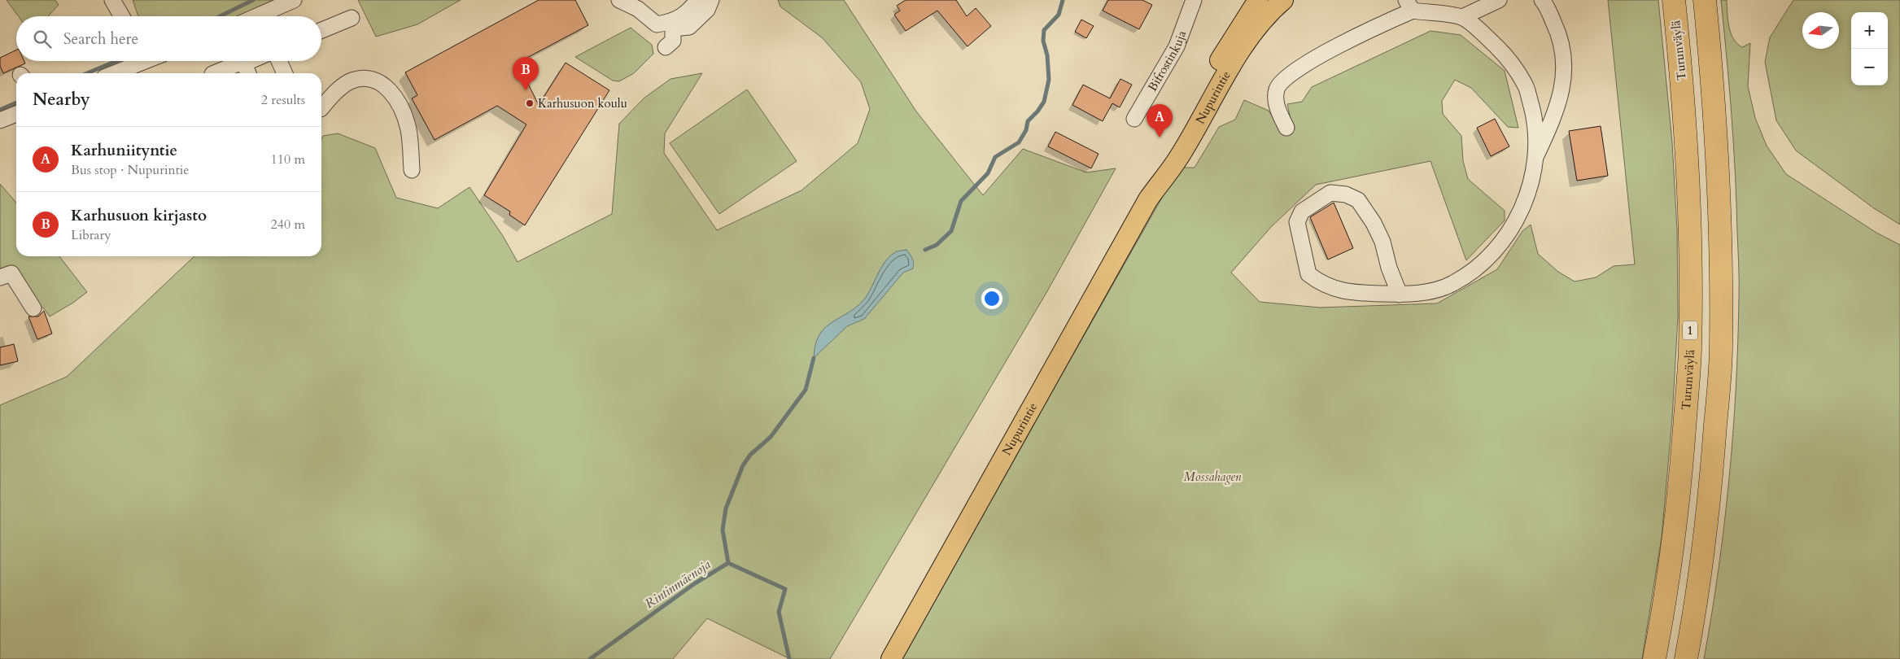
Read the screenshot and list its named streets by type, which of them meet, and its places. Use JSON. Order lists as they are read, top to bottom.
{
  "streets": {
    "highway": ["Turunväylä", "1"],
    "main road": ["Nupurintie"],
    "street": ["Bifrostinkuja"]
  },
  "water": ["Rintinmäenoja"],
  "parks": ["Mossahagen"],
  "places": ["Karhusuon koulu"],
  "north": "left",
  "page": {
    "map_buttons": ["+", "−"],
    "search": "Search here",
    "pins": ["B", "A"],
    "heading": ["Nearby", "2 results"],
    "list": [
      {
        "mark": "A",
        "name": "Karhuniityntie",
        "note": "Bus stop · Nupurintie",
        "value": "110 m"
      },
      {
        "mark": "B",
        "name": "Karhusuon kirjasto",
        "note": "Library",
        "value": "240 m"
      }
    ]
  }
}
